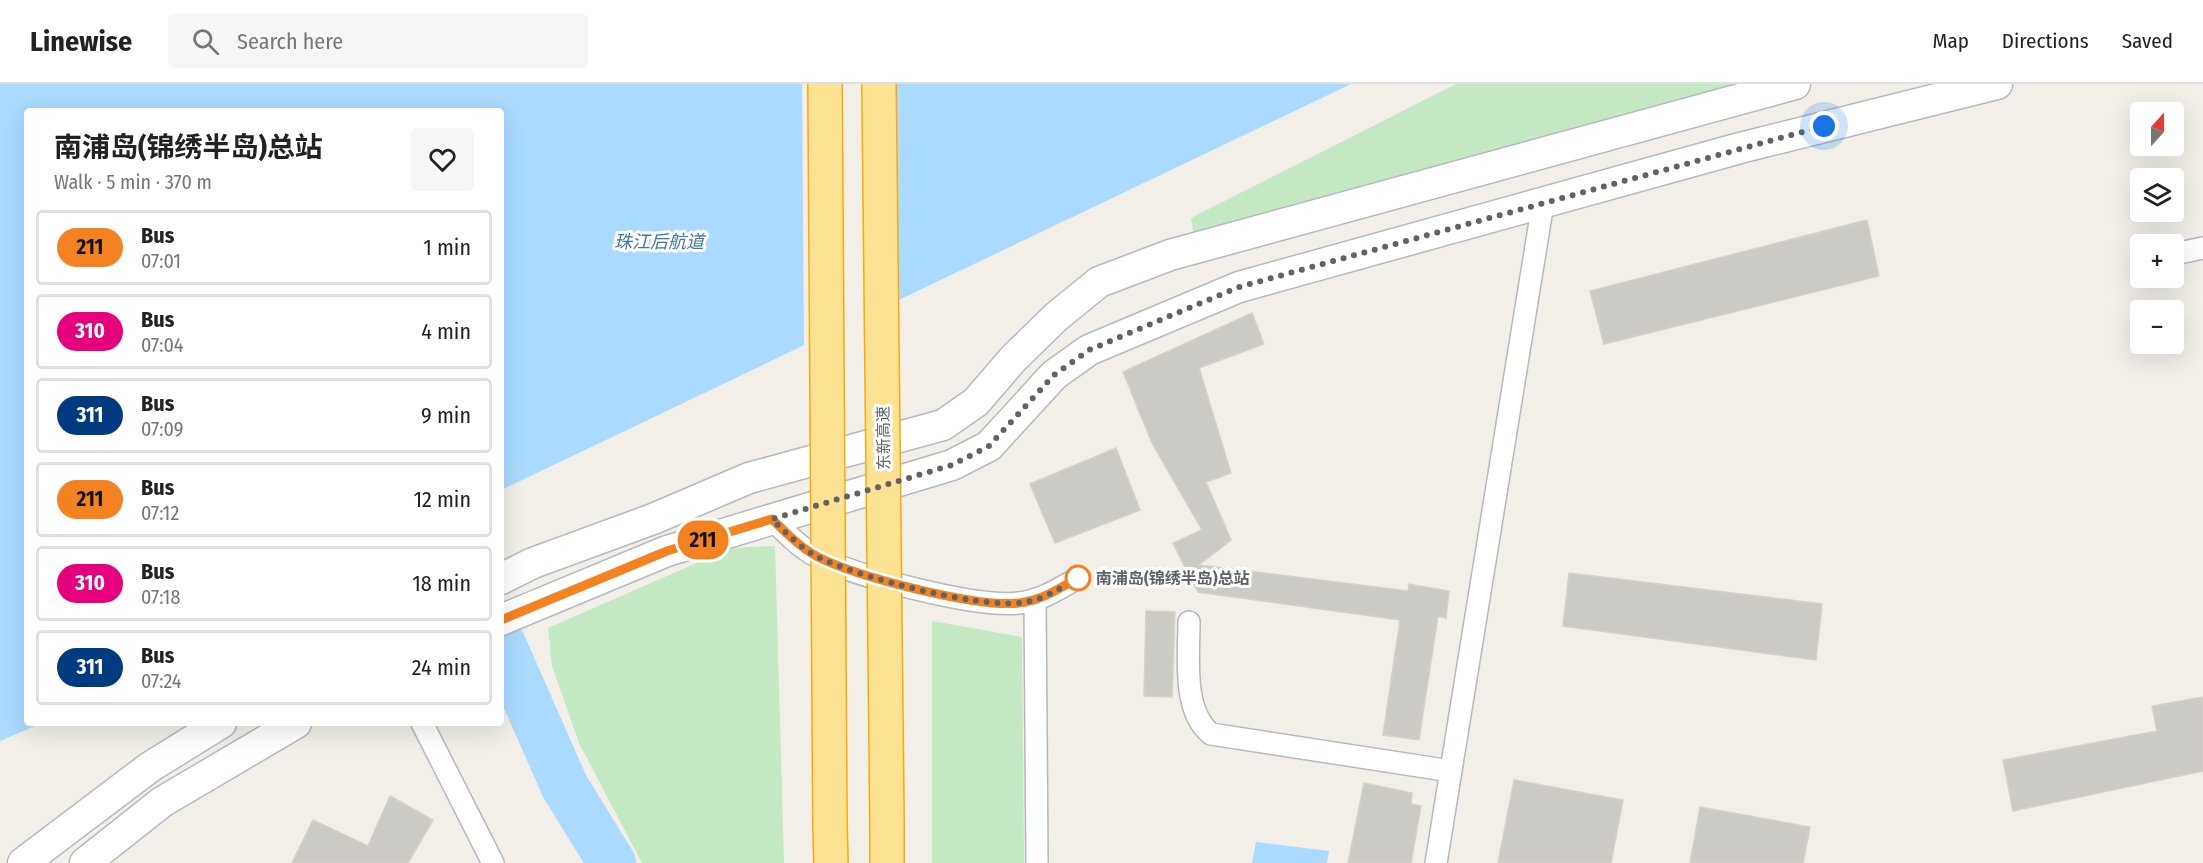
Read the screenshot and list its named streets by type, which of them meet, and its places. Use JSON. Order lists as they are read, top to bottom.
{
  "streets": {
    "highway": ["东新高速"]
  },
  "water": ["珠江后航道"],
  "places": ["南浦岛(锦绣半岛)总站"],
  "lines": ["bus line 211"],
  "north": "top",
  "page": {
    "header": "Linewise",
    "search": "Search here",
    "nav": ["Map", "Directions", "Saved"],
    "on_map": "211",
    "map_buttons": ["+", "−"],
    "heading": ["南浦岛(锦绣半岛)总站", "Walk · 5 min · 370 m"],
    "list": [
      {
        "mark": "211",
        "name": "Bus",
        "note": "07:01",
        "value": "1 min"
      },
      {
        "mark": "310",
        "name": "Bus",
        "note": "07:04",
        "value": "4 min"
      },
      {
        "mark": "311",
        "name": "Bus",
        "note": "07:09",
        "value": "9 min"
      },
      {
        "mark": "211",
        "name": "Bus",
        "note": "07:12",
        "value": "12 min"
      },
      {
        "mark": "310",
        "name": "Bus",
        "note": "07:18",
        "value": "18 min"
      },
      {
        "mark": "311",
        "name": "Bus",
        "note": "07:24",
        "value": "24 min"
      }
    ]
  }
}
